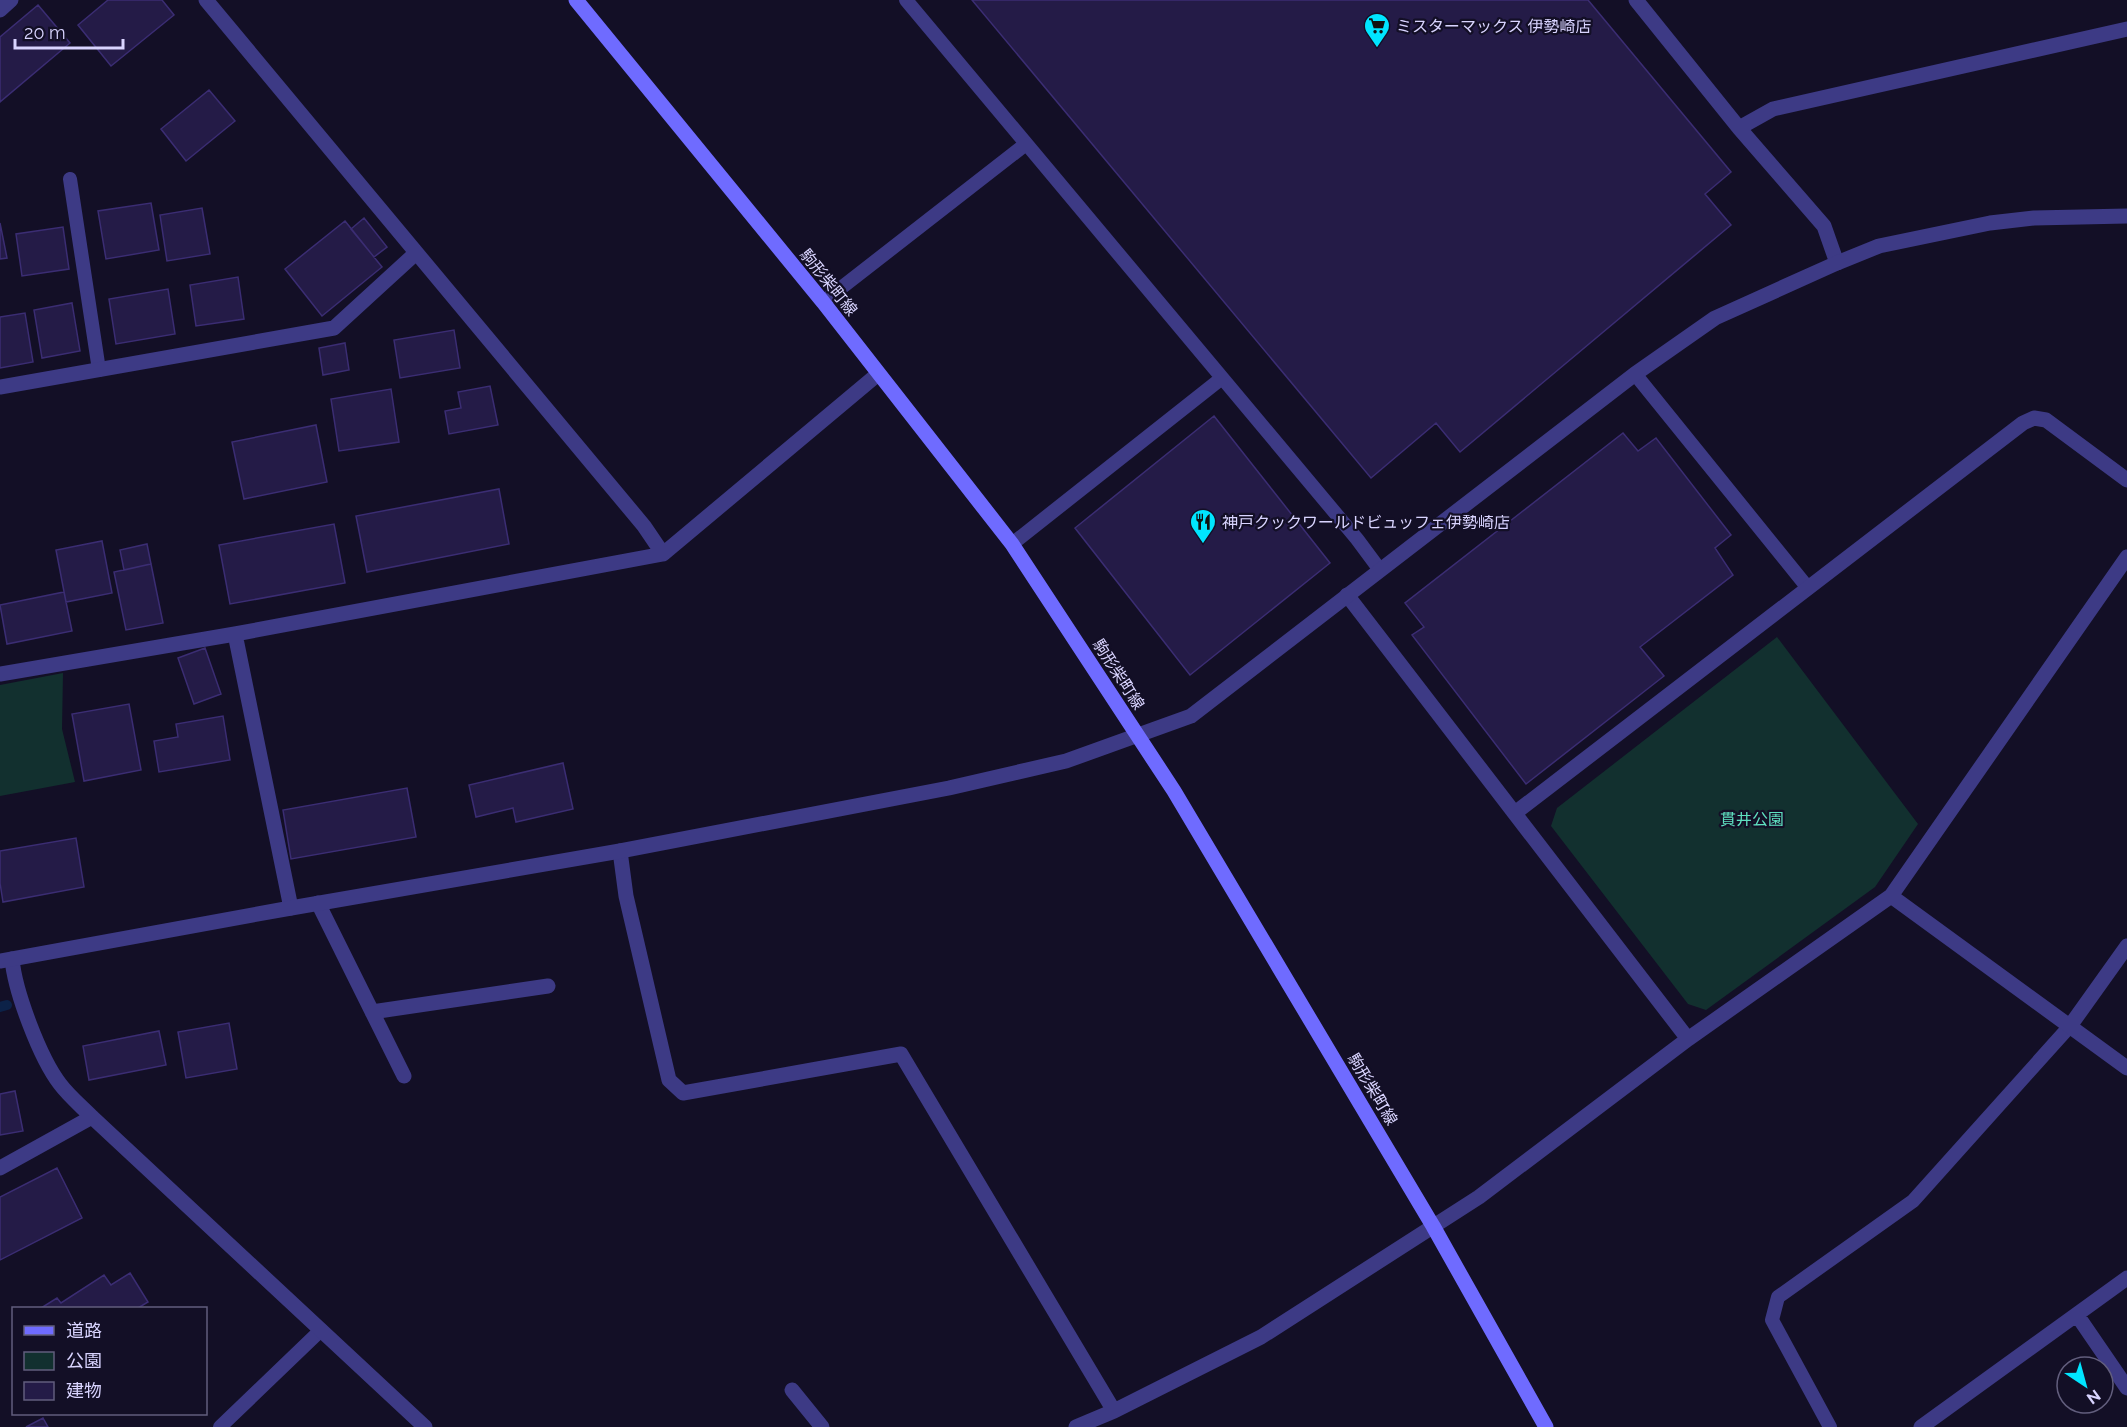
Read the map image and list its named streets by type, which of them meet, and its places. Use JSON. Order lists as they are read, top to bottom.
{
  "streets": {
    "main road": ["駒形柴町線"]
  },
  "parks": ["貫井公園"],
  "places": {
    "supermarket": ["ミスターマックス 伊勢崎店"],
    "restaurant": ["神戸クックワールドビュッフェ伊勢崎店"]
  },
  "legend": ["道路", "公園", "建物"],
  "scale_bar": "20 m",
  "north": "bottom right"
}
